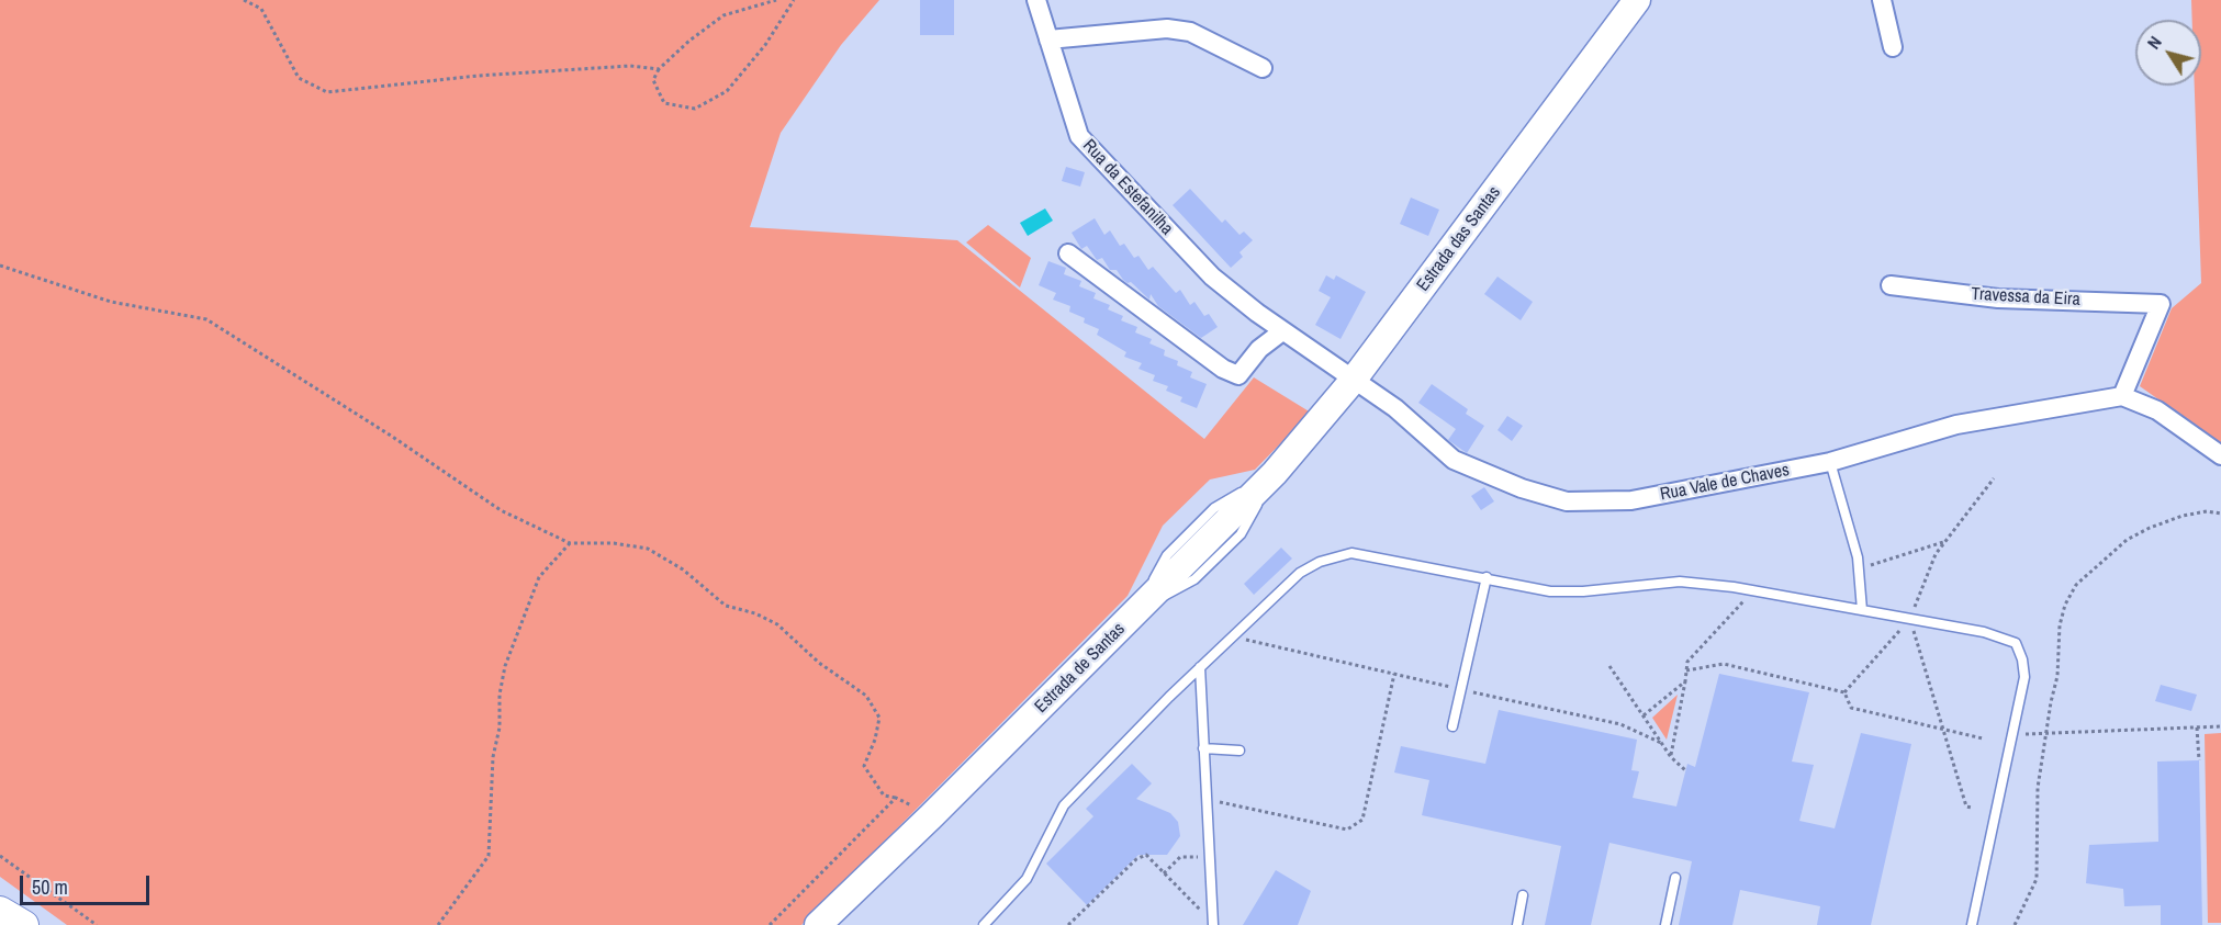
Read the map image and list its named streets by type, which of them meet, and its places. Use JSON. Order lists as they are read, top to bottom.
{
  "streets": {
    "main road": ["Estrada das Santas", "Estrada de Santas"],
    "street": ["Rua da Estefanilha", "Travessa da Eira", "Rua Vale de Chaves"]
  },
  "crossings": [
    ["Rua da Estefanilha", "Estrada das Santas"],
    ["Rua da Estefanilha", "Rua Vale de Chaves"],
    ["Estrada das Santas", "Rua Vale de Chaves"],
    ["Estrada das Santas", "Estrada de Santas"],
    ["Travessa da Eira", "Rua Vale de Chaves"]
  ],
  "scale_bar": "50 m",
  "north": "top left"
}
